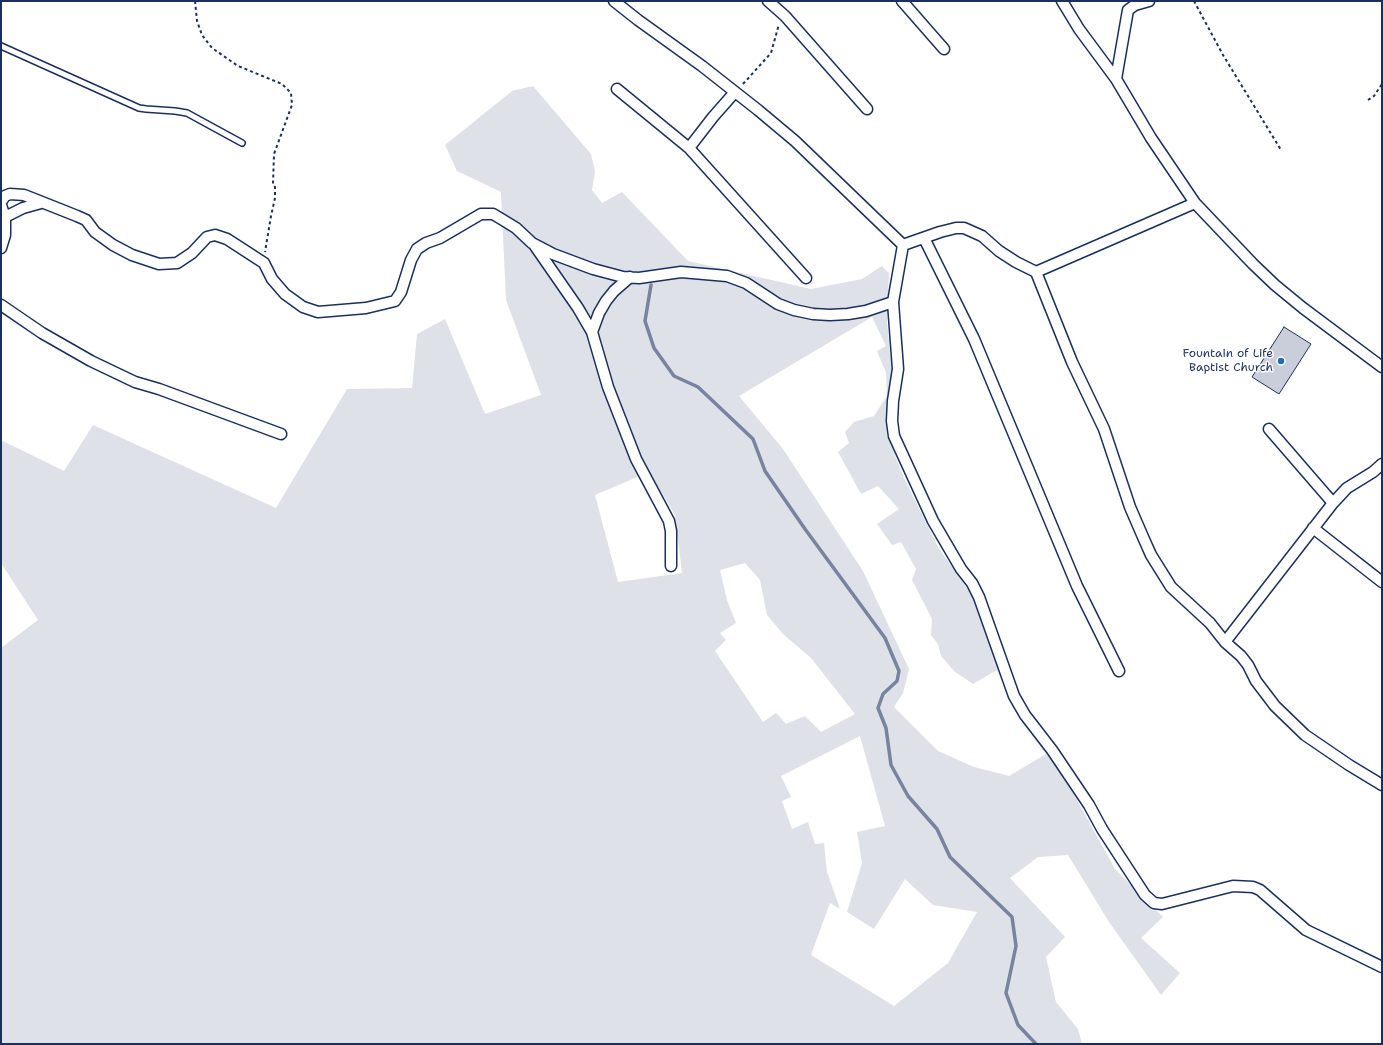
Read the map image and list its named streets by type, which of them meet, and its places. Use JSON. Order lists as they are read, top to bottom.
{
  "places": ["Fountain of Life Baptist Church"]
}
